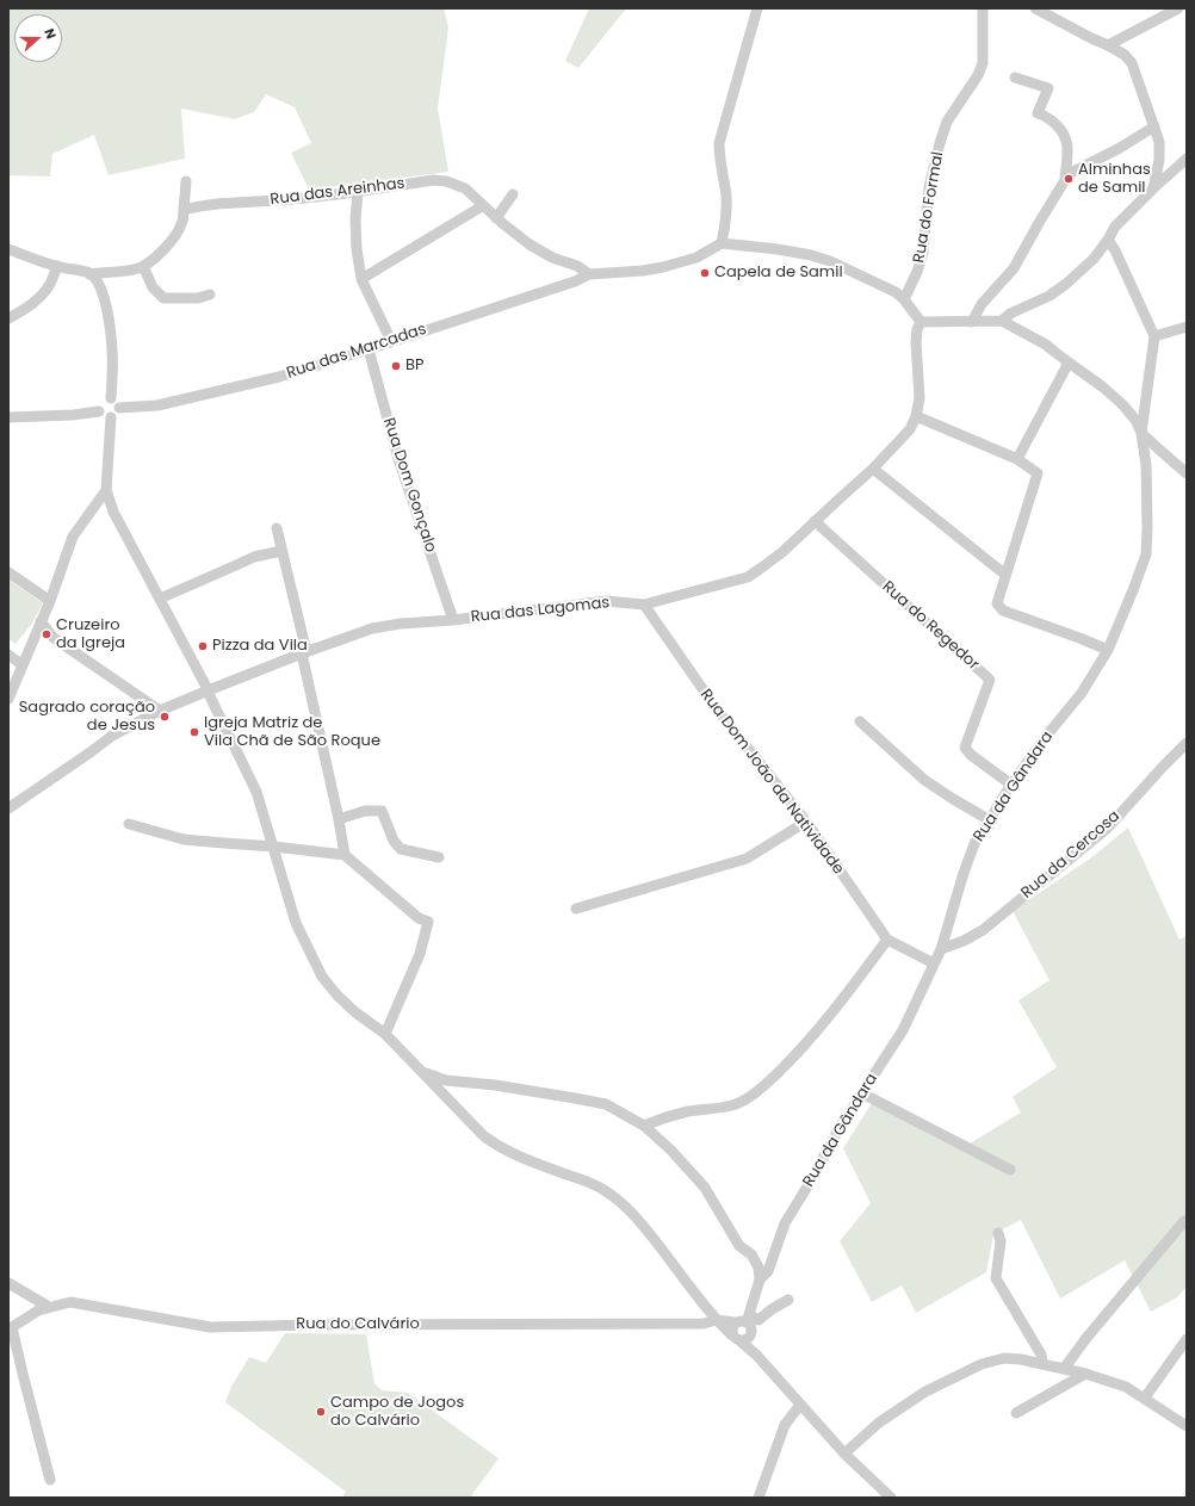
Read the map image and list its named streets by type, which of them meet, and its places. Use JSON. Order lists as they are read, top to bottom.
{
  "streets": {
    "street": [
      "Rua das Areinhas",
      "Rua do Formal",
      "Rua das Marcadas",
      "Rua Dom Gonçalo",
      "Rua das Lagomas",
      "Rua do Regedor",
      "Rua Dom João da Natividade",
      "Rua da Gândara",
      "Rua da Cercosa",
      "Rua do Calvário"
    ]
  },
  "crossings": [
    ["Rua das Areinhas", "Rua das Marcadas"],
    ["Rua das Marcadas", "Rua Dom Gonçalo"],
    ["Rua Dom Gonçalo", "Rua das Lagomas"],
    ["Rua das Lagomas", "Rua do Regedor"],
    ["Rua das Lagomas", "Rua Dom João da Natividade"],
    ["Rua do Regedor", "Rua da Gândara"],
    ["Rua Dom João da Natividade", "Rua da Gândara"],
    ["Rua da Gândara", "Rua da Cercosa"],
    ["Rua da Gândara", "Rua do Calvário"]
  ],
  "places": [
    "Alminhas de Samil",
    "Capela de Samil",
    "BP",
    "Cruzeiro da Igreja",
    "Pizza da Vila",
    "Sagrado coração de Jesus",
    "Igreja Matriz de Vila Chã de São Roque",
    "Campo de Jogos do Calvário"
  ],
  "north": "right"
}
